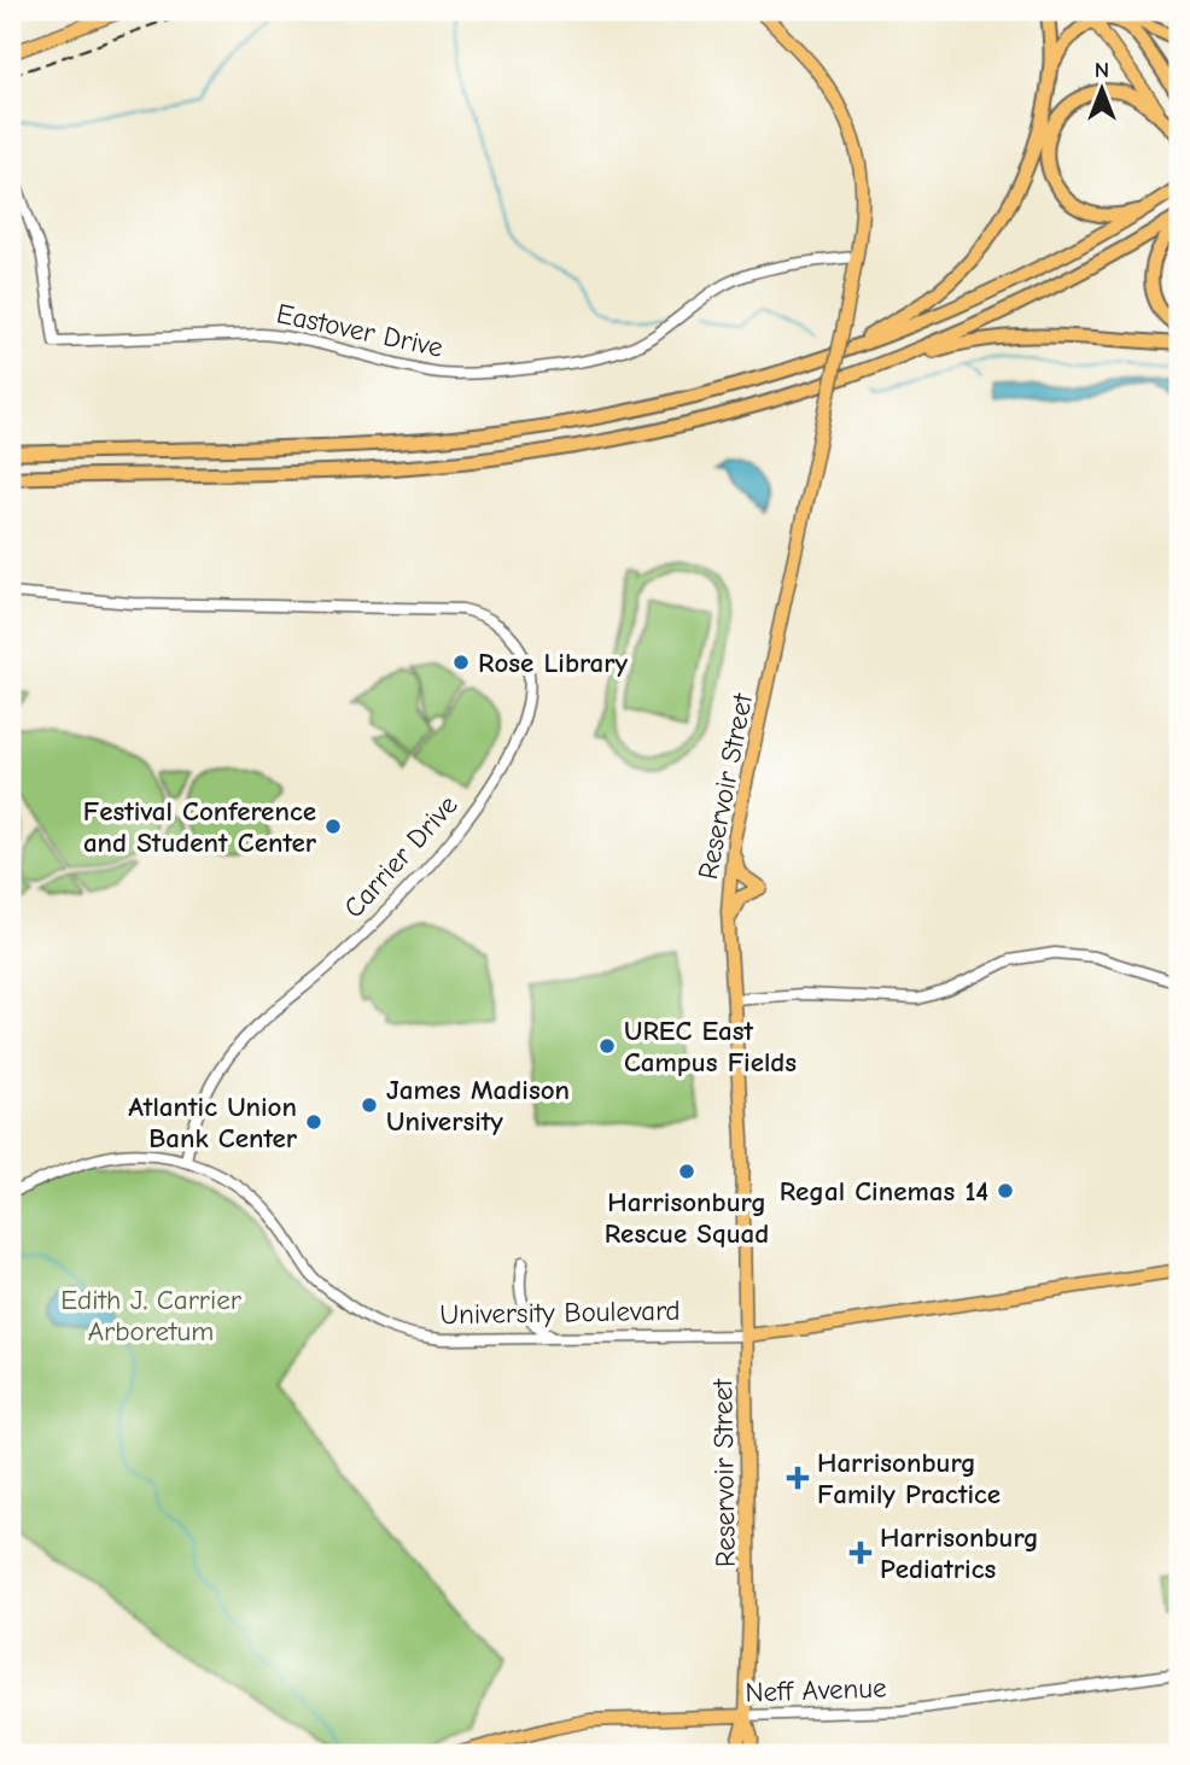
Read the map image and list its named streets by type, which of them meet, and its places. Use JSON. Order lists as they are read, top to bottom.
{
  "streets": {
    "main road": ["Reservoir Street", "University Boulevard", "Neff Avenue"],
    "street": ["Eastover Drive", "Carrier Drive"]
  },
  "crossings": [
    ["Eastover Drive", "Reservoir Street"],
    ["Reservoir Street", "University Boulevard"],
    ["Reservoir Street", "Neff Avenue"],
    ["Carrier Drive", "University Boulevard"]
  ],
  "parks": ["Edith J. Carrier Arboretum"],
  "places": {
    "other": [
      "Rose Library",
      "Festival Conference and Student Center",
      "UREC East Campus Fields",
      "James Madison University",
      "Atlantic Union Bank Center",
      "Harrisonburg Rescue Squad",
      "Regal Cinemas 14"
    ],
    "health": ["Harrisonburg Family Practice", "Harrisonburg Pediatrics"]
  },
  "north": "top"
}
